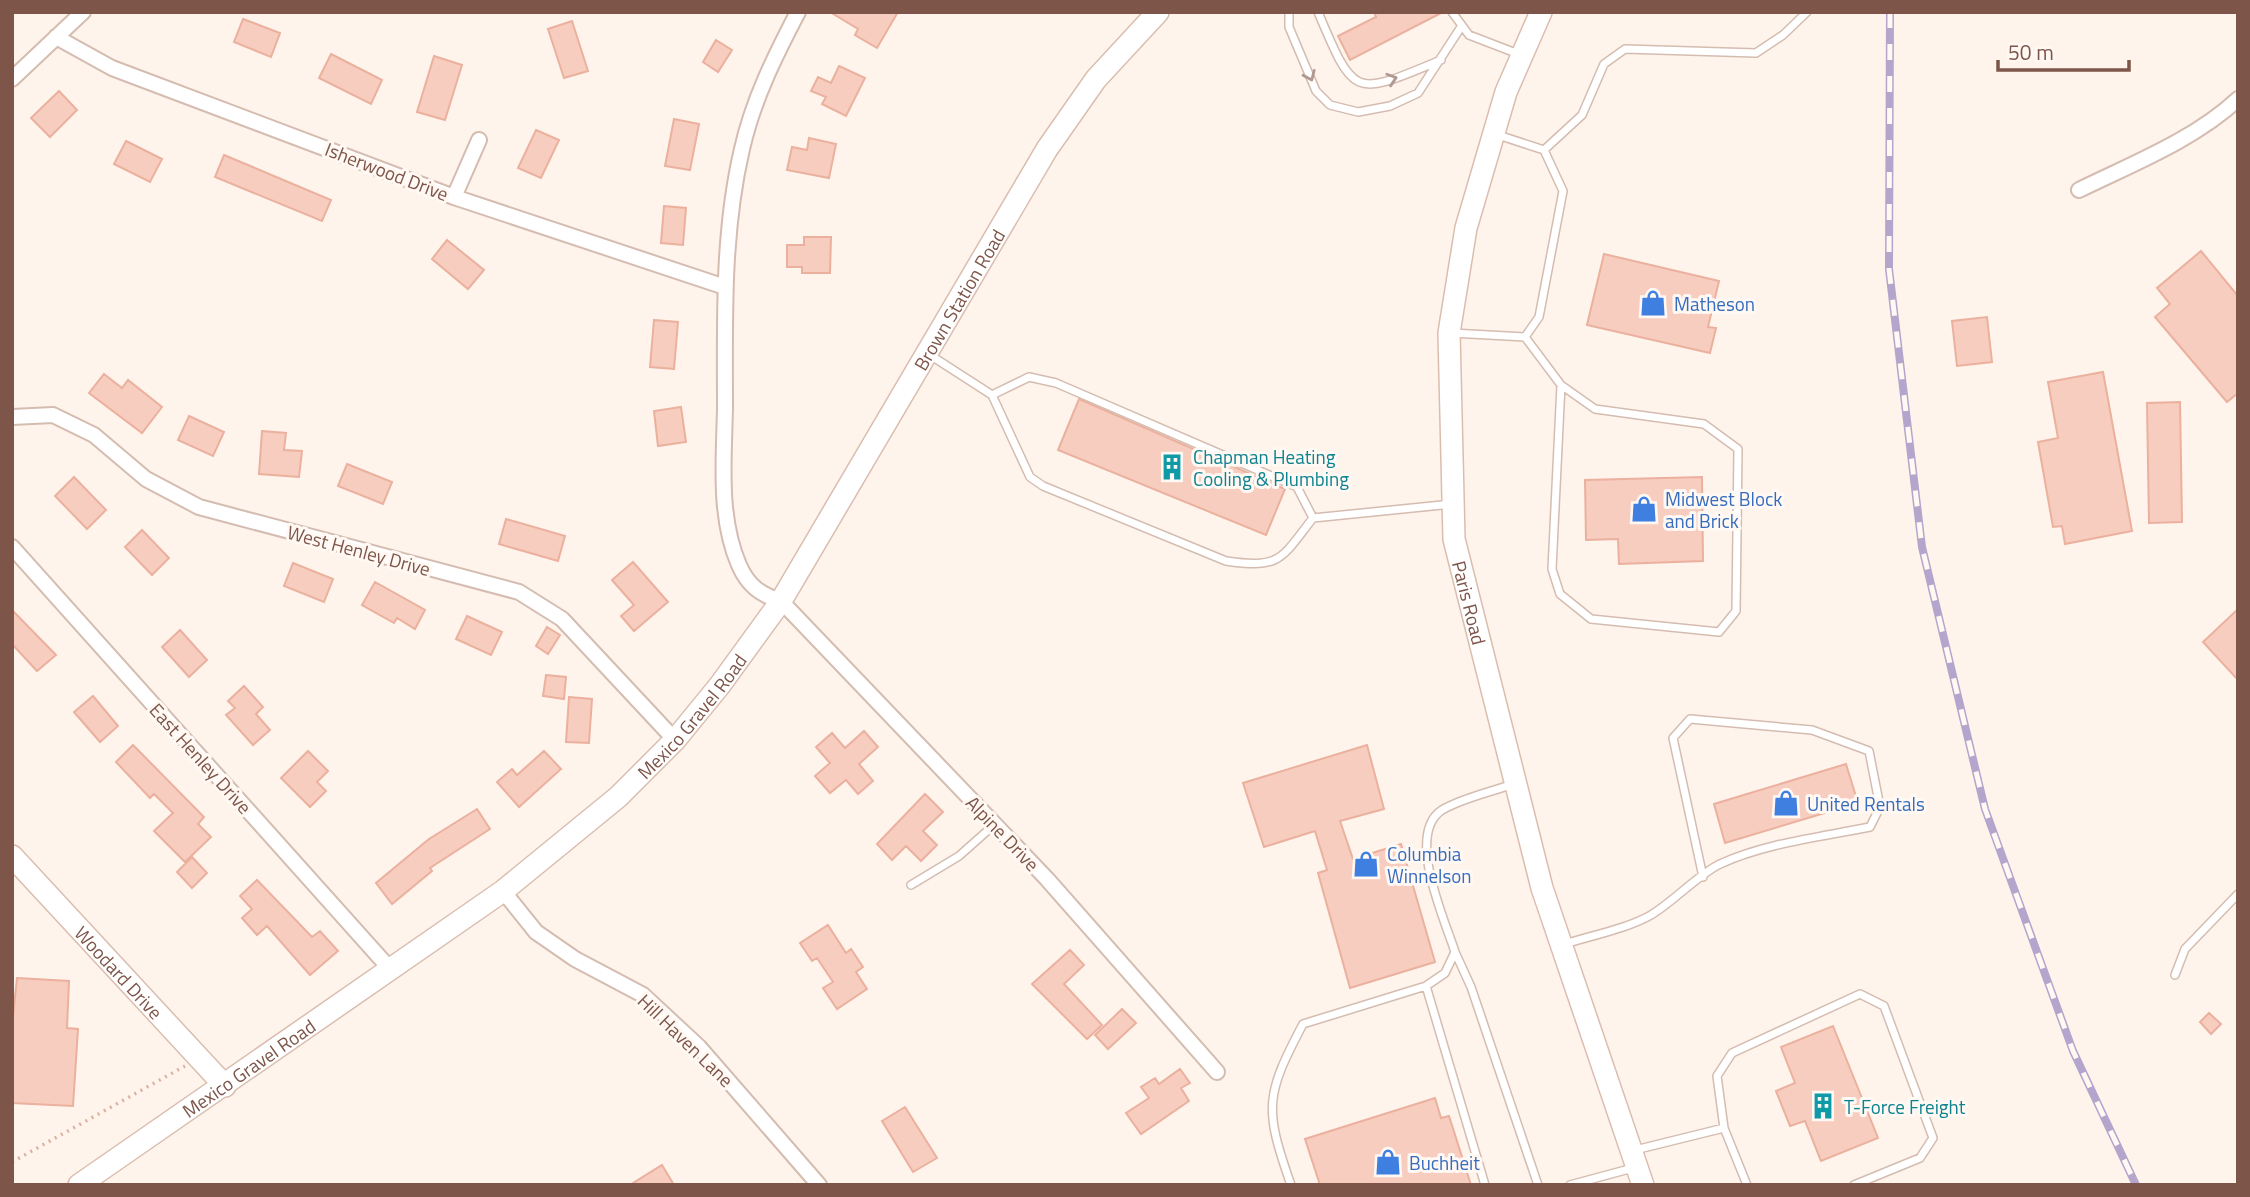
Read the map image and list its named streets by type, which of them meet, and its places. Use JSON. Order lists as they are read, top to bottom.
{
  "streets": {
    "street": [
      "Isherwood Drive",
      "Brown Station Road",
      "West Henley Drive",
      "Paris Road",
      "Mexico Gravel Road",
      "East Henley Drive",
      "Alpine Drive",
      "Woodard Drive",
      "Hill Haven Lane"
    ]
  },
  "crossings": [
    ["Brown Station Road", "Mexico Gravel Road"],
    ["Brown Station Road", "Alpine Drive"],
    ["West Henley Drive", "Mexico Gravel Road"],
    ["Mexico Gravel Road", "East Henley Drive"],
    ["Mexico Gravel Road", "Alpine Drive"],
    ["Mexico Gravel Road", "Woodard Drive"],
    ["Mexico Gravel Road", "Hill Haven Lane"]
  ],
  "places": {
    "shop": [
      "Matheson",
      "Midwest Block and Brick",
      "United Rentals",
      "Columbia Winnelson",
      "Buchheit"
    ],
    "building": ["Chapman Heating Cooling & Plumbing", "T-Force Freight"]
  },
  "scale_bar": "50 m"
}
